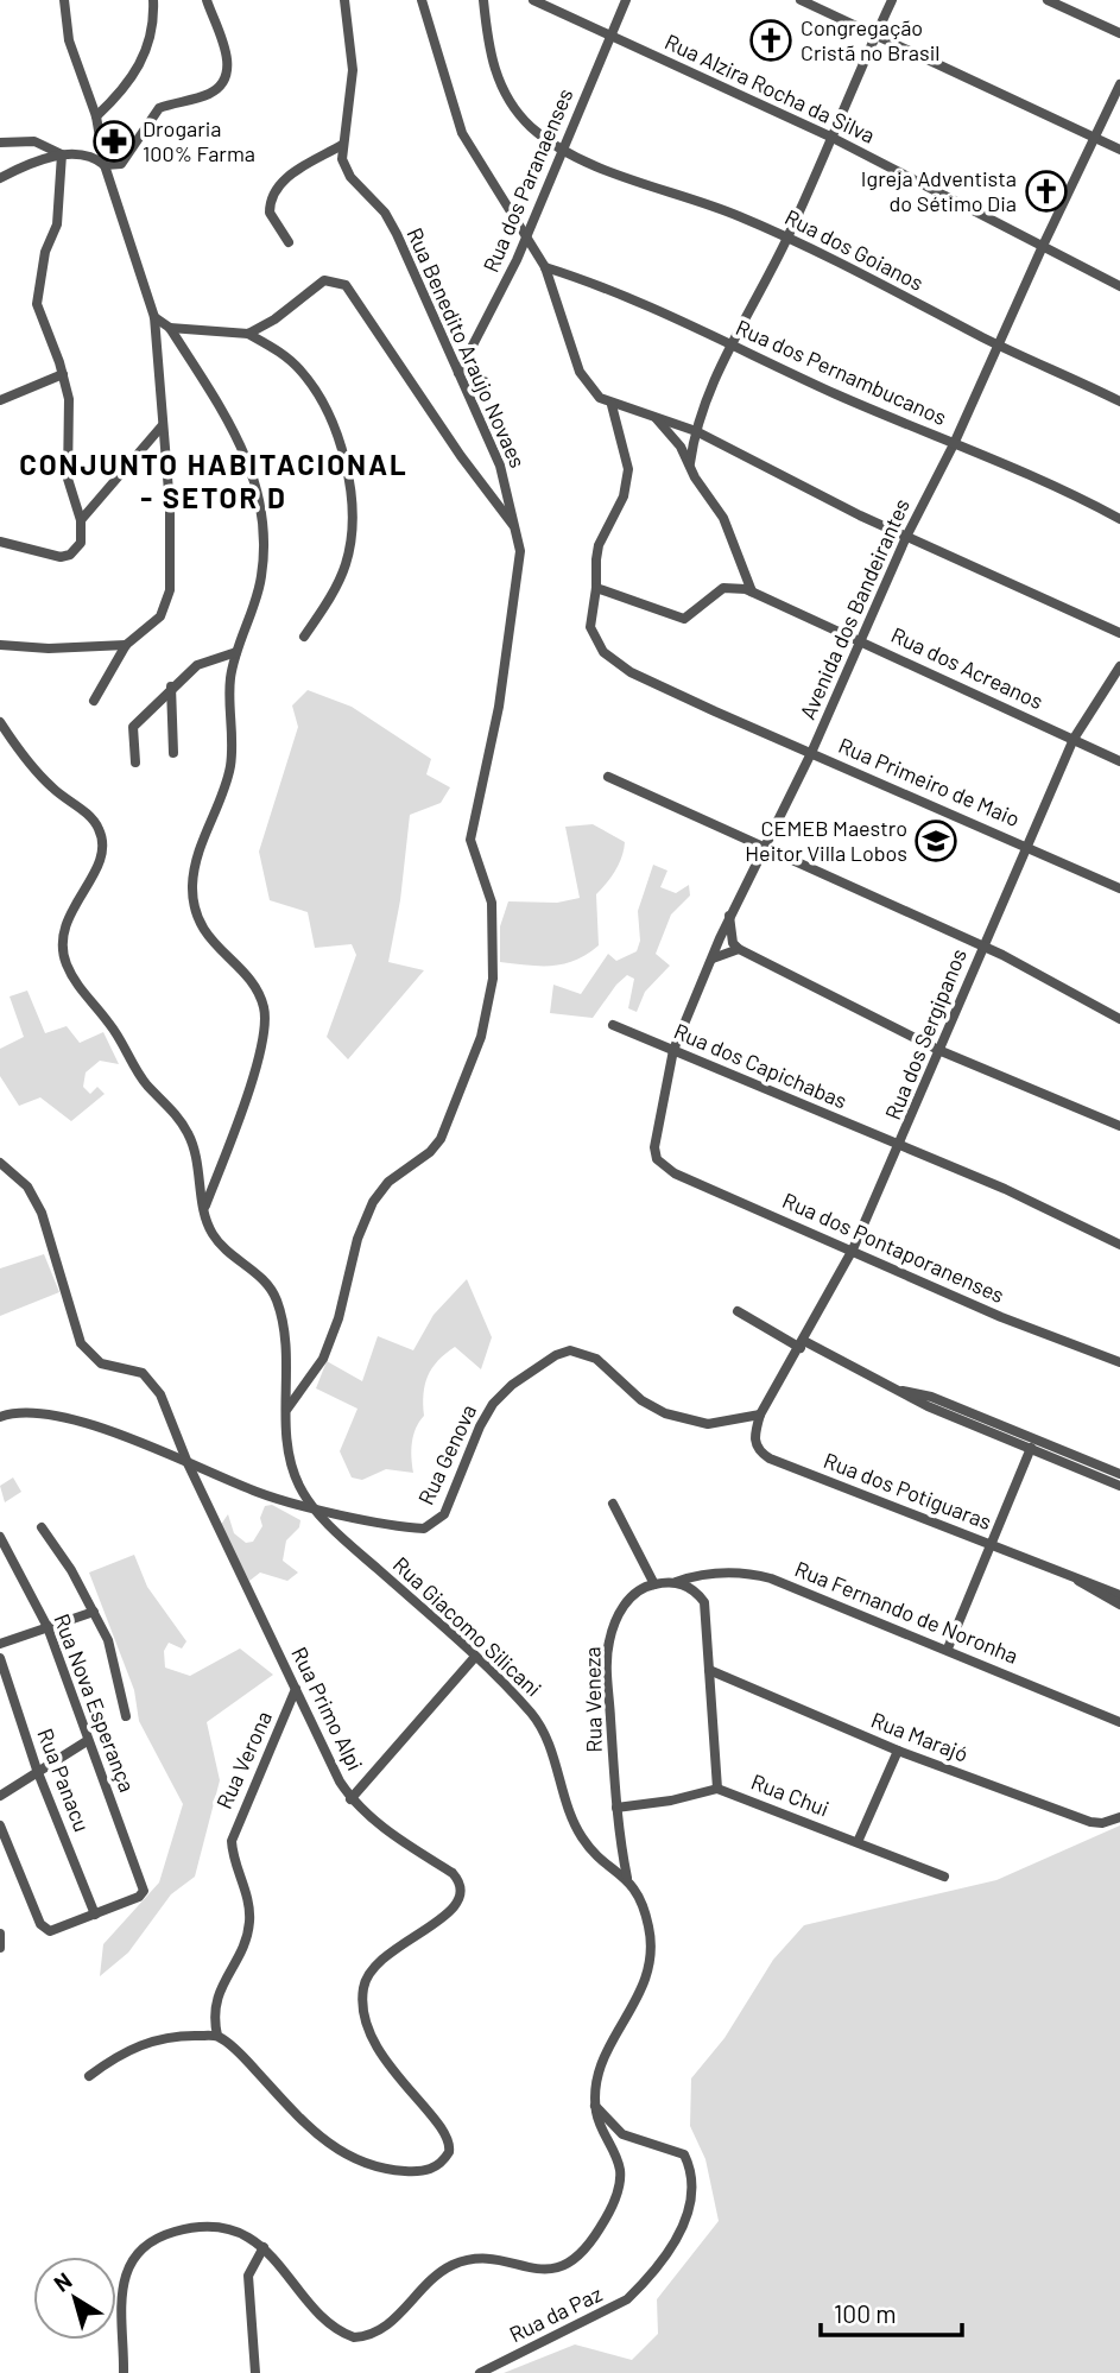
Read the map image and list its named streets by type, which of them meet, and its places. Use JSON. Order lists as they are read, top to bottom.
{
  "streets": {
    "street": [
      "Rua Alzira Rocha da Silva",
      "Rua dos Paranaenses",
      "Rua dos Goianos",
      "Rua Benedito Araújo Novaes",
      "Rua dos Pernambucanos",
      "Avenida dos Bandeirantes",
      "Rua dos Acreanos",
      "Rua Primeiro de Maio",
      "Rua dos Sergipanos",
      "Rua dos Capichabas",
      "Rua dos Pontaporanenses",
      "Rua Genova",
      "Rua dos Potiguaras",
      "Rua Fernando de Noronha",
      "Rua Giacomo Silicani",
      "Rua Veneza",
      "Rua Nova Esperança",
      "Rua Primo Alpi",
      "Rua Marajó",
      "Rua Verona",
      "Rua Panacu",
      "Rua Chui",
      "Rua da Paz"
    ]
  },
  "crossings": [
    ["Rua Alzira Rocha da Silva", "Rua dos Paranaenses"],
    ["Rua Alzira Rocha da Silva", "Avenida dos Bandeirantes"],
    ["Rua dos Paranaenses", "Rua dos Goianos"],
    ["Rua dos Paranaenses", "Rua Benedito Araújo Novaes"],
    ["Rua dos Goianos", "Avenida dos Bandeirantes"],
    ["Rua Benedito Araújo Novaes", "Rua Giacomo Silicani"],
    ["Rua dos Pernambucanos", "Avenida dos Bandeirantes"],
    ["Avenida dos Bandeirantes", "Rua dos Acreanos"],
    ["Avenida dos Bandeirantes", "Rua Primeiro de Maio"],
    ["Avenida dos Bandeirantes", "Rua dos Capichabas"],
    ["Avenida dos Bandeirantes", "Rua dos Pontaporanenses"],
    ["Rua dos Acreanos", "Rua dos Sergipanos"],
    ["Rua Primeiro de Maio", "Rua dos Sergipanos"],
    ["Rua dos Sergipanos", "Rua dos Capichabas"],
    ["Rua dos Sergipanos", "Rua dos Pontaporanenses"],
    ["Rua dos Sergipanos", "Rua Genova"],
    ["Rua dos Sergipanos", "Rua dos Potiguaras"],
    ["Rua Genova", "Rua dos Potiguaras"],
    ["Rua Genova", "Rua Giacomo Silicani"],
    ["Rua Genova", "Rua Primo Alpi"],
    ["Rua Giacomo Silicani", "Rua Veneza"],
    ["Rua Giacomo Silicani", "Rua da Paz"],
    ["Rua Veneza", "Rua Chui"],
    ["Rua Nova Esperança", "Rua Panacu"],
    ["Rua Primo Alpi", "Rua Verona"]
  ],
  "districts": ["CONJUNTO HABITACIONAL - SETOR D"],
  "places": {
    "church": ["Congregação Cristã no Brasil", "Igreja Adventista do Sétimo Dia"],
    "pharmacy": ["Drogaria 100% Farma"],
    "school or university": ["CEMEB Maestro Heitor Villa Lobos"]
  },
  "scale_bar": "100 m",
  "north": "top left"
}
